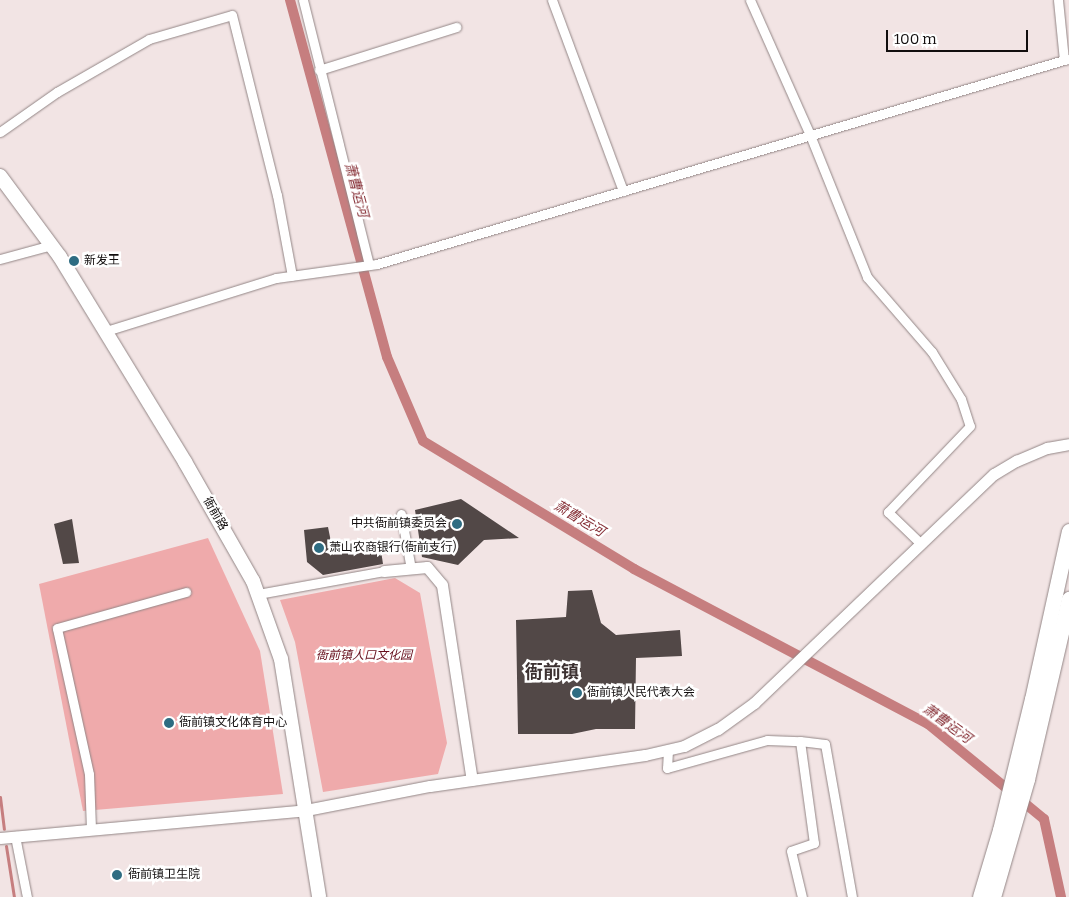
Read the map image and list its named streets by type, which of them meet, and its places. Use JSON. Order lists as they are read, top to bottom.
{
  "streets": {
    "main road": ["衙前路"]
  },
  "districts": ["衙前镇"],
  "water": ["萧曹运河"],
  "parks": ["衙前镇人口文化园"],
  "places": [
    "新发王",
    "中共衙前镇委员会",
    "萧山农商银行(衙前支行)",
    "衙前镇人民代表大会",
    "衙前镇文化体育中心",
    "衙前镇卫生院"
  ],
  "scale_bar": "100 m"
}
